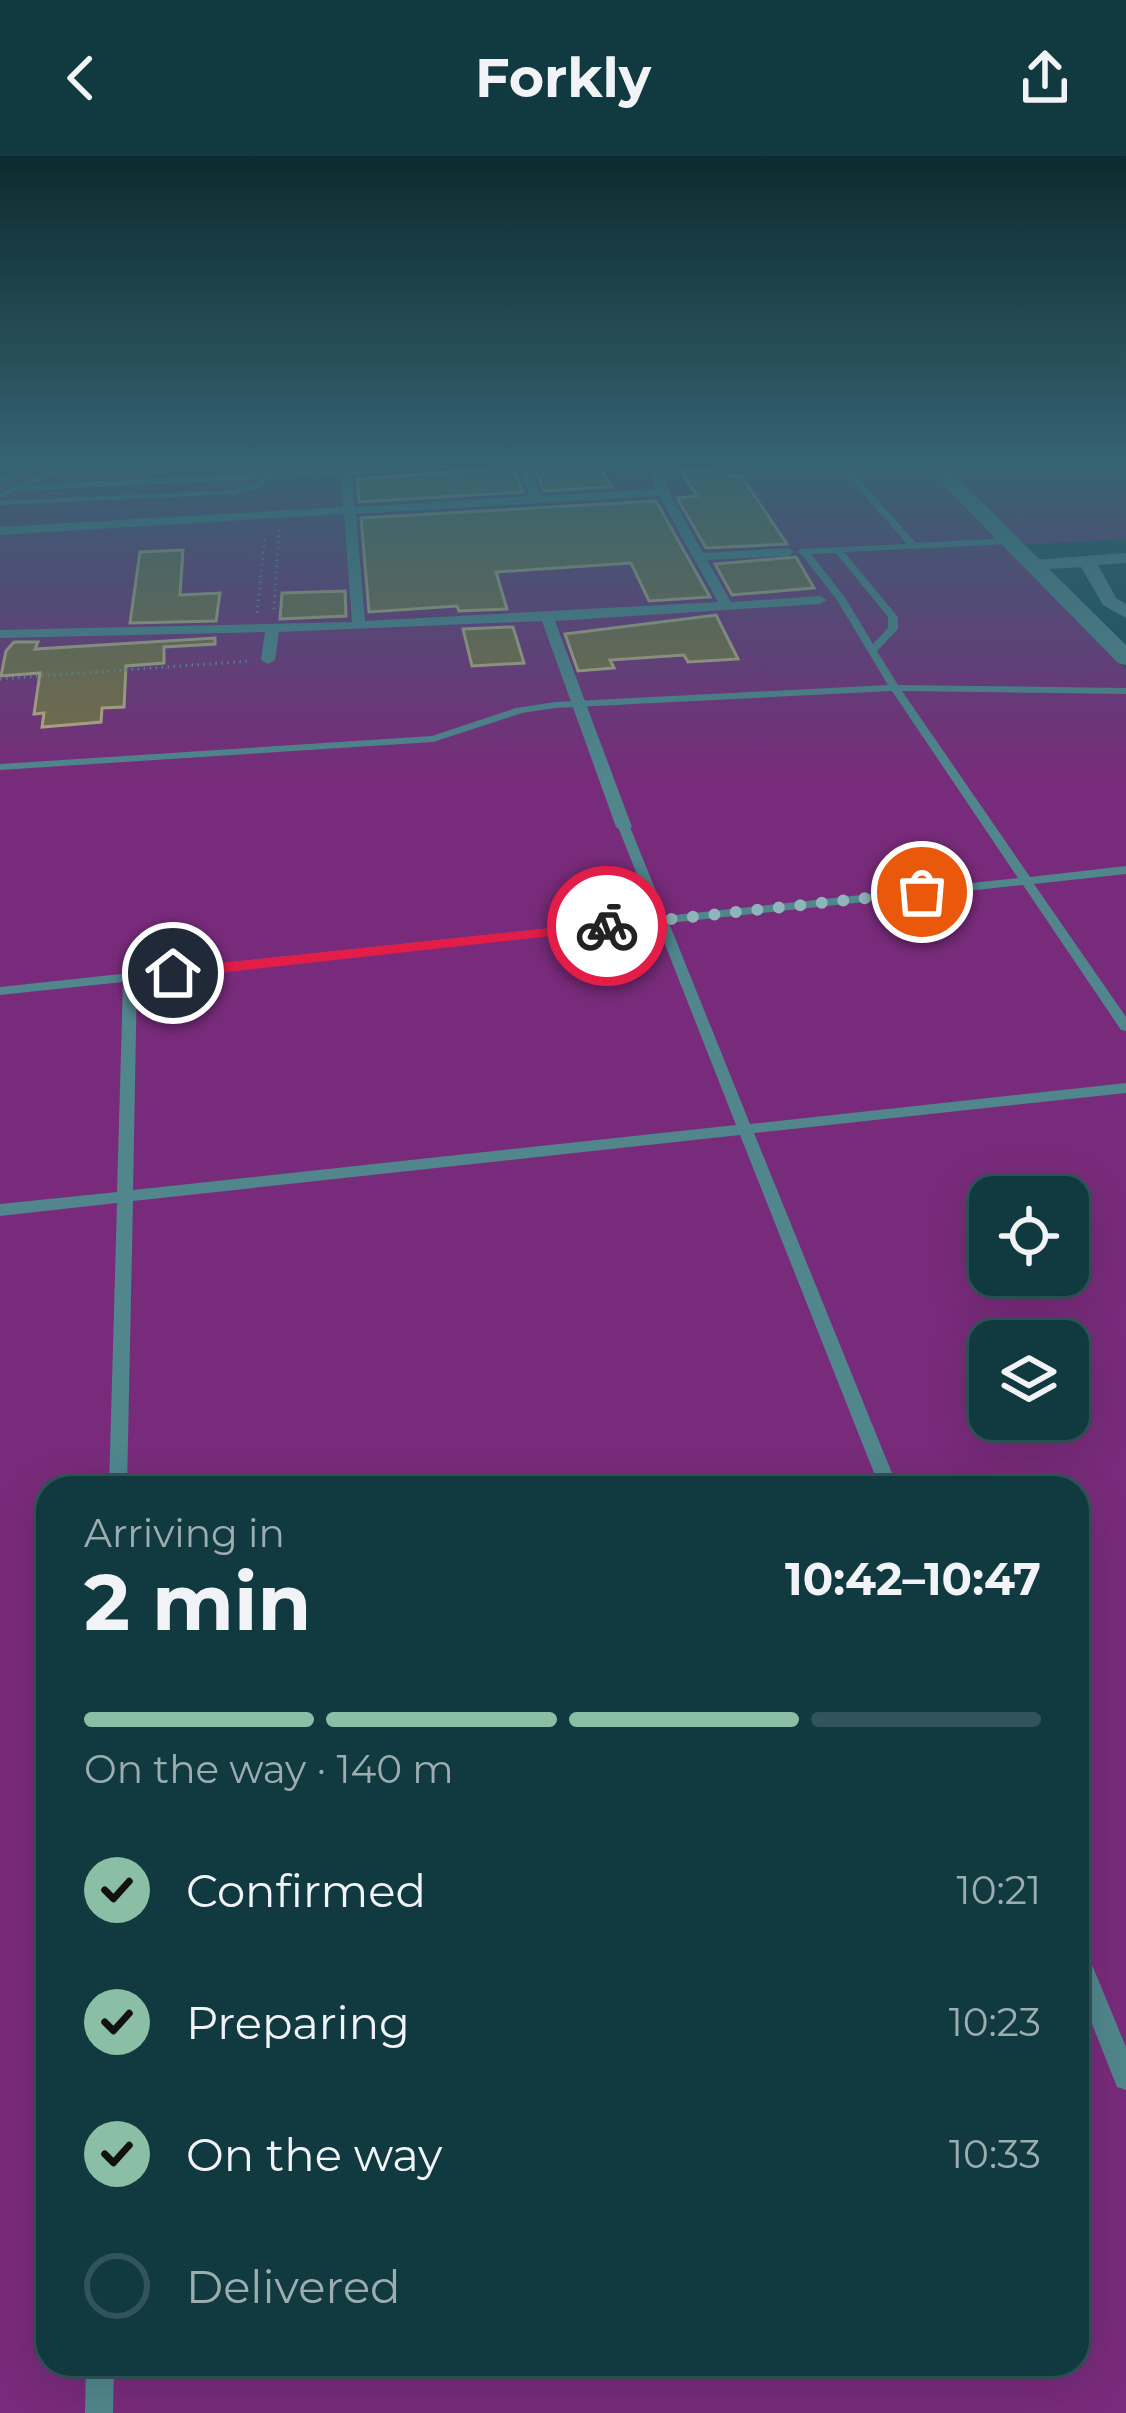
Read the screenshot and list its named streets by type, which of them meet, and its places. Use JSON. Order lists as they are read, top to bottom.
{
  "page": {
    "header": "Forkly",
    "heading": ["2 min", "Arriving in", "10:42–10:47"],
    "bar": "On the way · 140 m",
    "list": [
      ["Confirmed", "10:21"],
      ["Preparing", "10:23"],
      ["On the way", "10:33"],
      "Delivered"
    ]
  }
}
